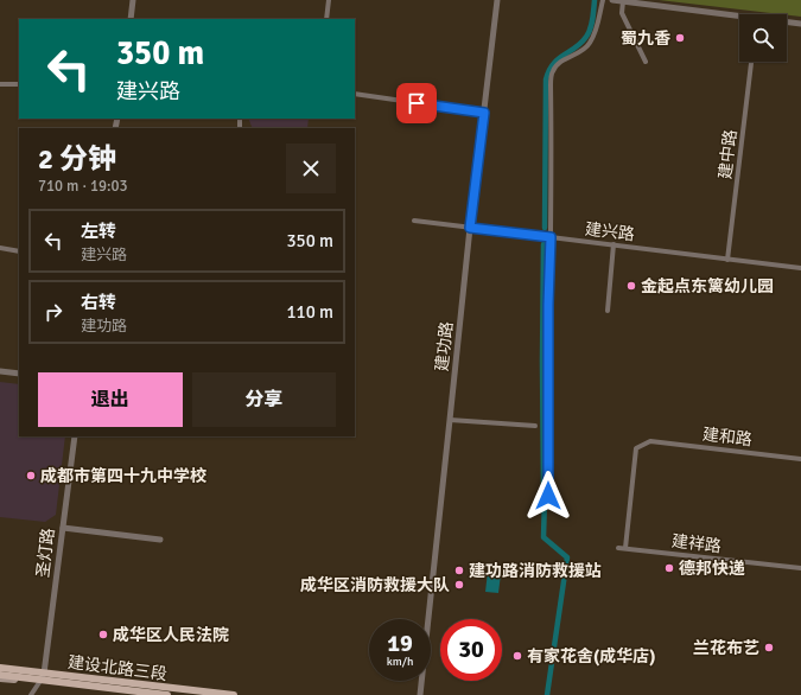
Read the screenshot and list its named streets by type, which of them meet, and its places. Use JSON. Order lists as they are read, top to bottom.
{
  "streets": {
    "main road": ["建设北路三段"],
    "street": [
      "建中路",
      "建兴路",
      "建功路",
      "建和路",
      "建祥路",
      "圣灯路"
    ]
  },
  "crossings": [
    ["建中路", "建兴路"],
    ["建兴路", "建功路"],
    ["建和路", "建祥路"],
    ["圣灯路", "建设北路三段"]
  ],
  "places": [
    "蜀九香",
    "金起点东篱幼儿园",
    "成都市第四十九中学校",
    "德邦快递",
    "建功路消防救援站",
    "成华区消防救援大队",
    "成华区人民法院",
    "兰花布艺",
    "有家花舍(成华店)"
  ],
  "page": {
    "turn": ["350 m", "建兴路"],
    "heading": ["2 分钟", "710 m · 19:03"],
    "list": [
      {
        "name": "左转",
        "note": "建兴路",
        "value": "350 m"
      },
      {
        "name": "右转",
        "note": "建功路",
        "value": "110 m"
      }
    ],
    "buttons": ["退出", "分享"],
    "speed": "19 km/h",
    "limit": "30"
  }
}
